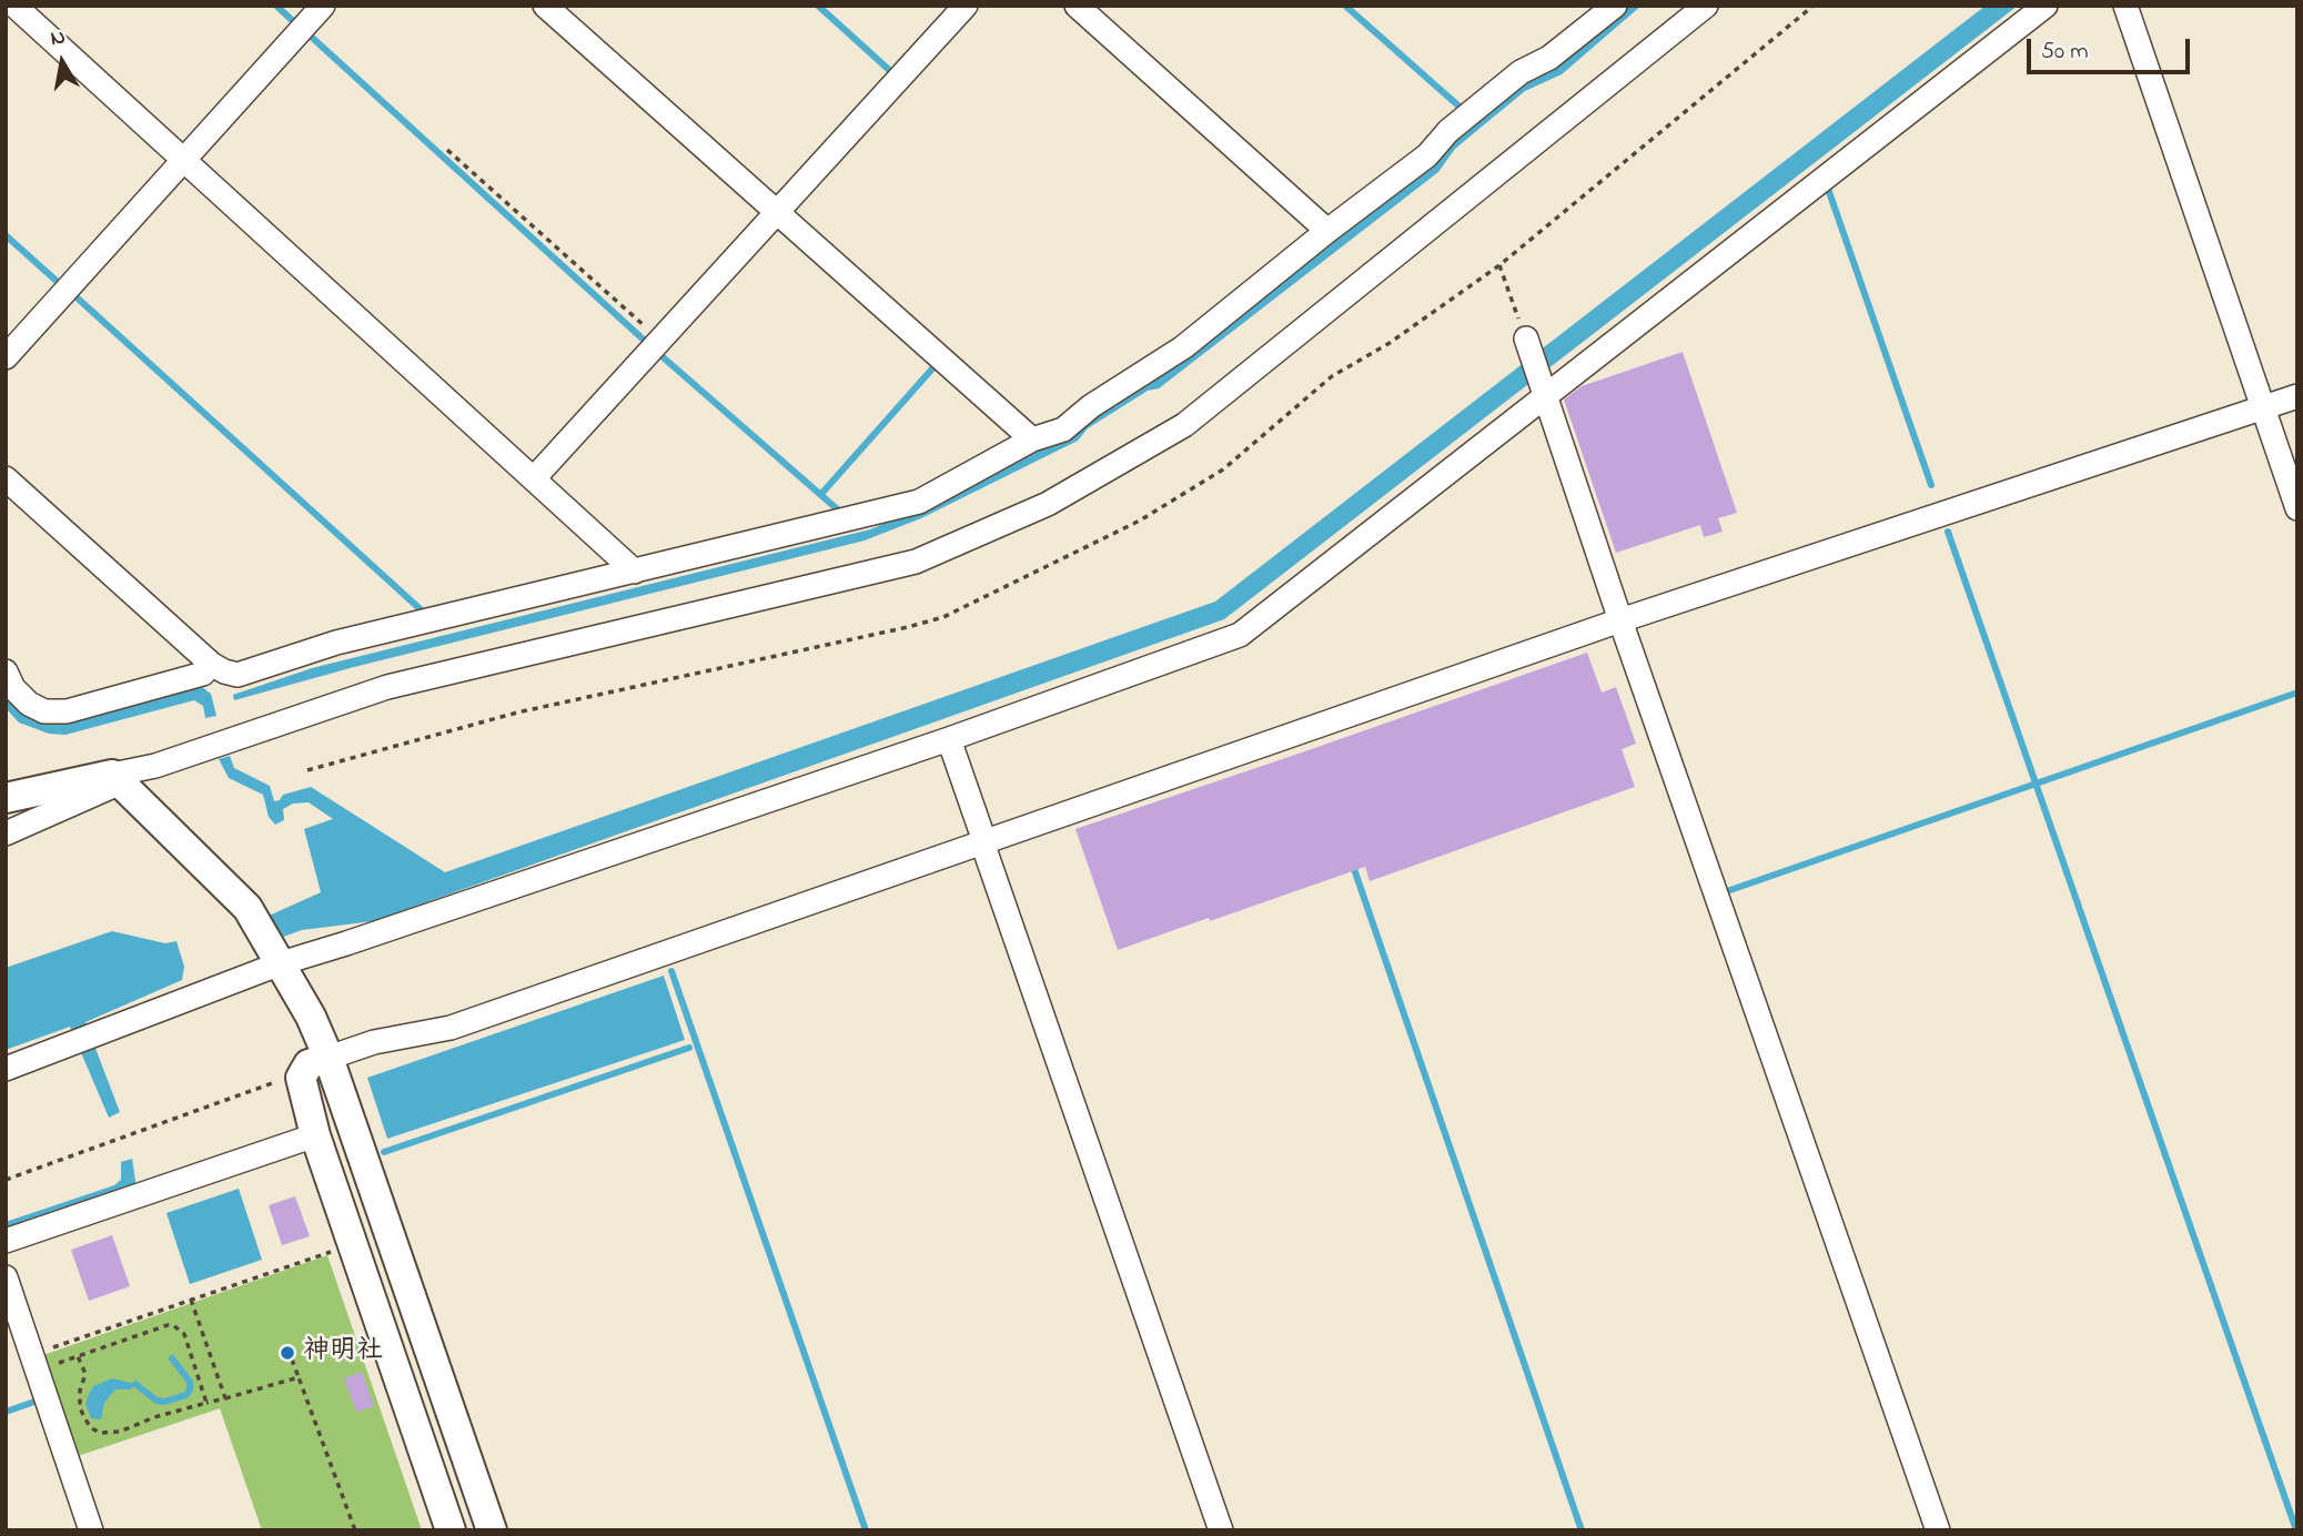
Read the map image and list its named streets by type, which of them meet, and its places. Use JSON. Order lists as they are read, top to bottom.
{
  "places": ["神明社"],
  "scale_bar": "50 m",
  "north": "top"
}
